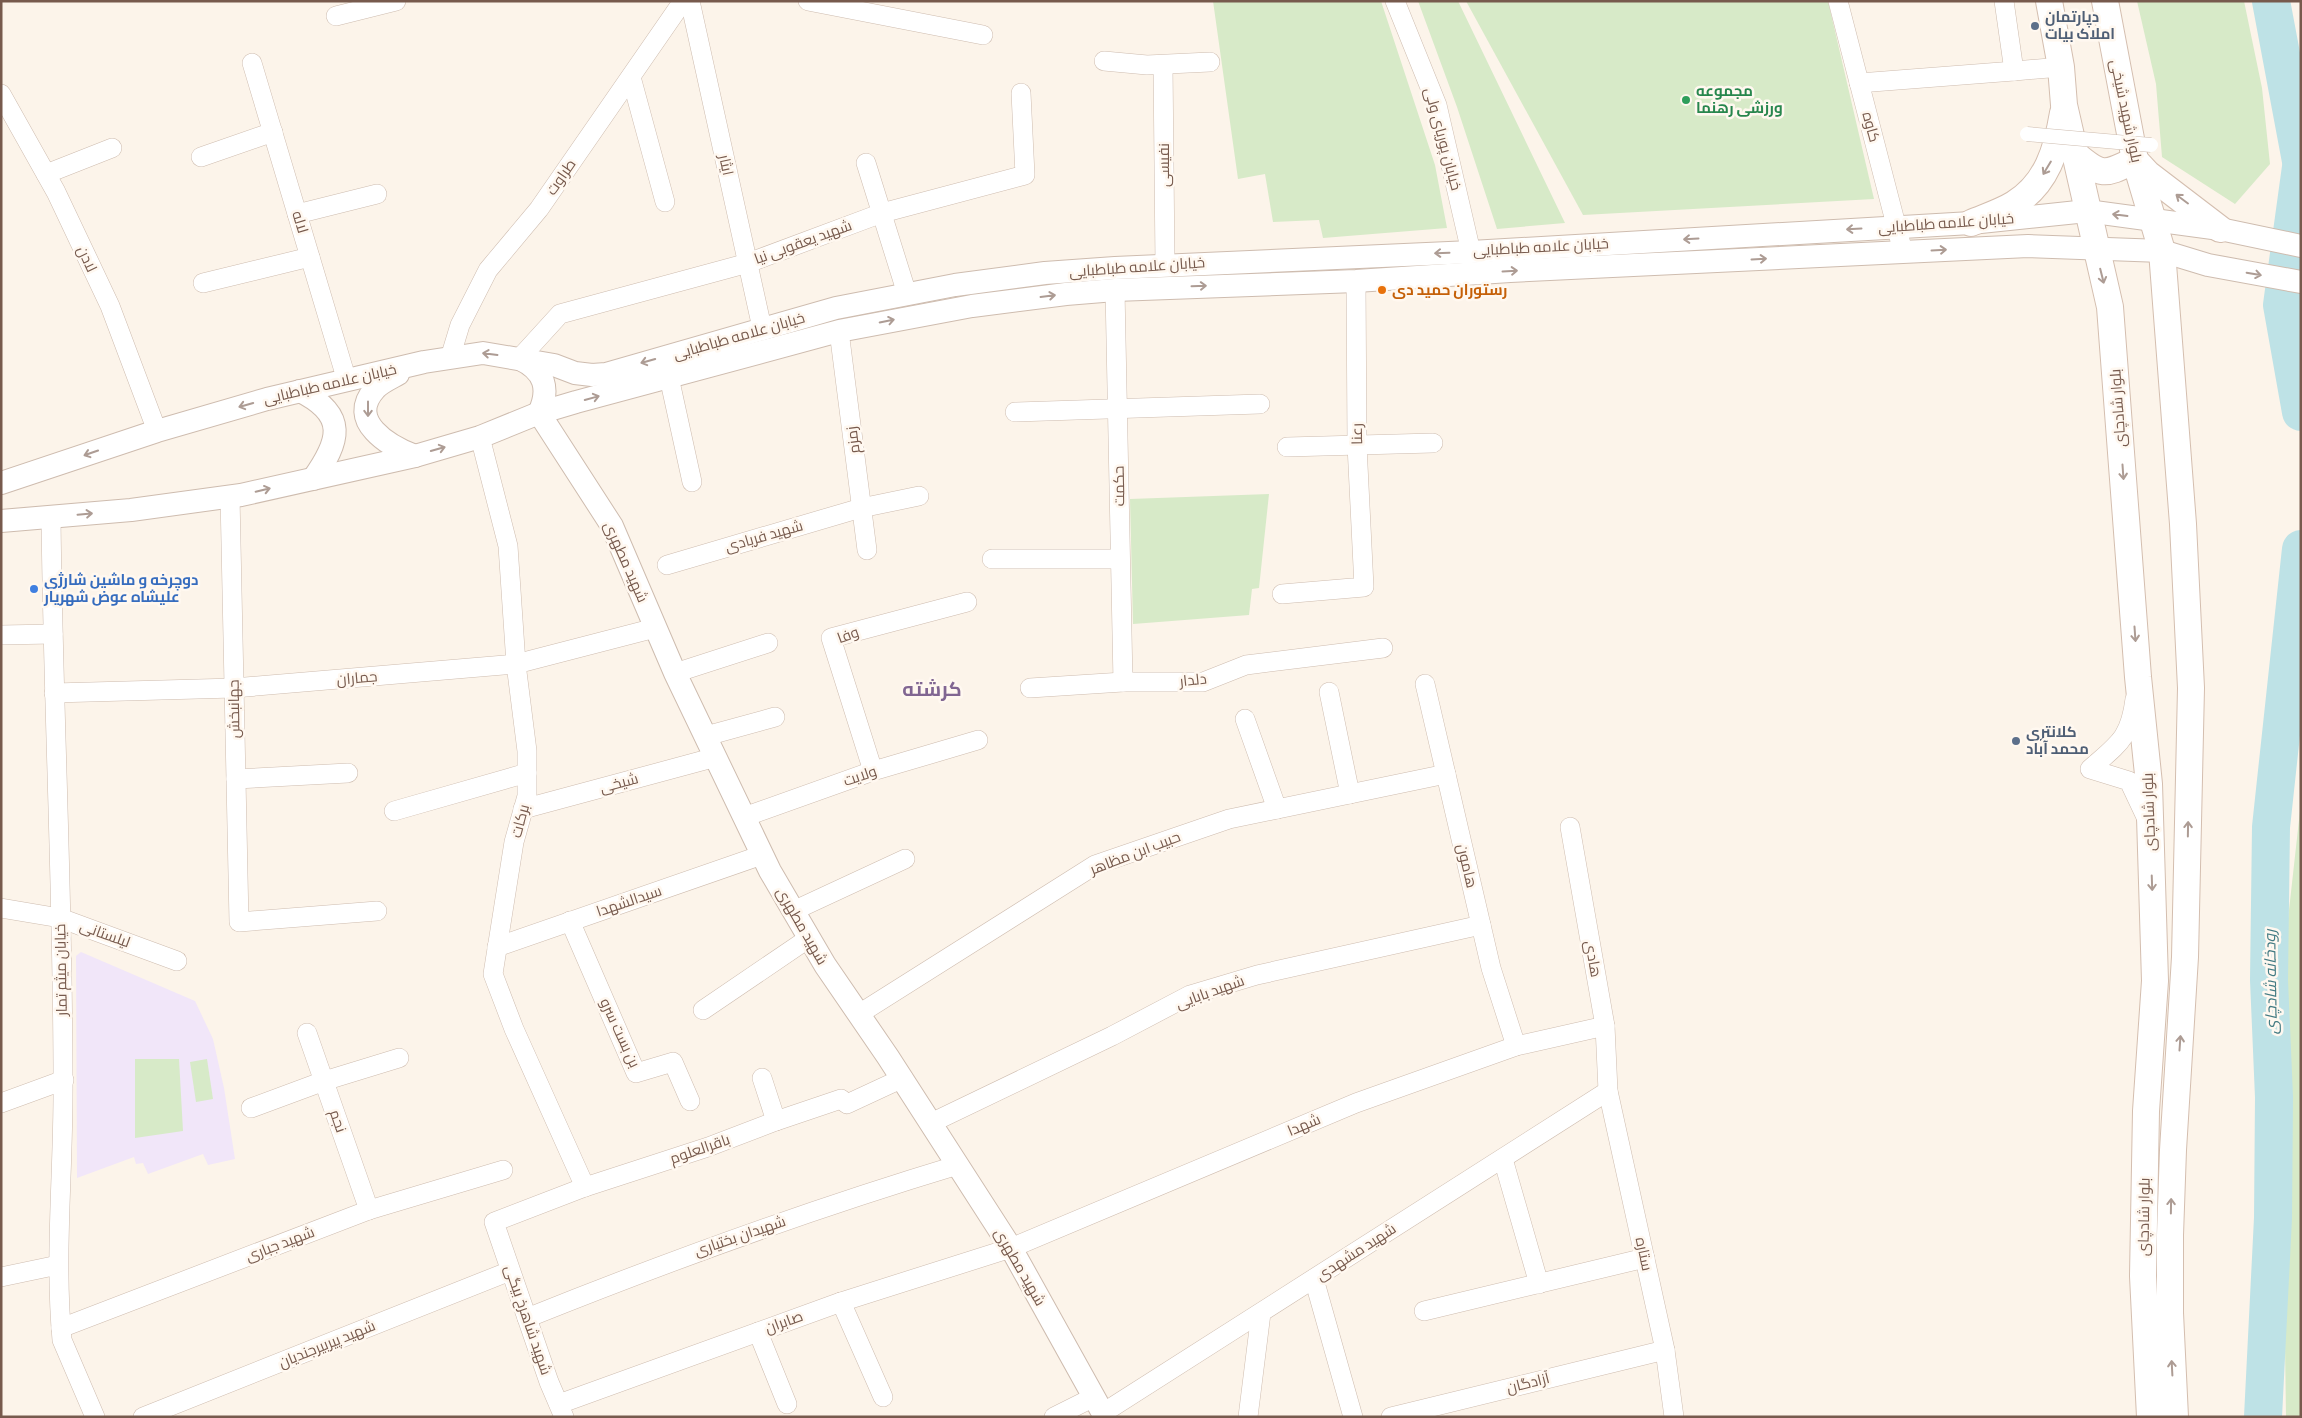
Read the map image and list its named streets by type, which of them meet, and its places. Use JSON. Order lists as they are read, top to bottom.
{
  "streets": {
    "main road": ["بلوار شهید شیخی", "بلوار شادچای"],
    "street": [
      "کاوه",
      "خیابان پوریای ولی",
      "ایثار",
      "نفیسی",
      "طراوت",
      "لاله",
      "خیابان علامه طباطبایی",
      "شهید یعقوبی نیا",
      "لادن",
      "رعنا",
      "زمزم",
      "حکمت",
      "شهید فریادی",
      "شهید مطهری",
      "وفا",
      "جماران",
      "دلدار",
      "جهانبخش",
      "ولایت",
      "شیخی",
      "برکات",
      "حبیب ابن مظاهر",
      "هامون",
      "سیدالشهدا",
      "لیلستانی",
      "هادی",
      "خیابان میثم تمار",
      "شهید بابایی",
      "بن بست سرو",
      "نجم",
      "شهدا",
      "باقرالعلوم",
      "شهیدان بختیاری",
      "شهید جباری",
      "شهید مشهدی",
      "ستاره",
      "شهید شاهرخ بیگی",
      "صابران",
      "شهید پیربیرجندیان",
      "آزادگان"
    ]
  },
  "crossings": [
    ["بلوار شهید شیخی", "خیابان علامه طباطبایی"],
    ["بلوار شهید شیخی", "بلوار شادچای"],
    ["کاوه", "خیابان علامه طباطبایی"],
    ["خیابان پوریای ولی", "خیابان علامه طباطبایی"],
    ["ایثار", "خیابان علامه طباطبایی"],
    ["ایثار", "شهید یعقوبی نیا"],
    ["نفیسی", "خیابان علامه طباطبایی"],
    ["طراوت", "خیابان علامه طباطبایی"],
    ["لاله", "خیابان علامه طباطبایی"],
    ["خیابان علامه طباطبایی", "شهید یعقوبی نیا"],
    ["خیابان علامه طباطبایی", "لادن"],
    ["خیابان علامه طباطبایی", "بلوار شادچای"],
    ["خیابان علامه طباطبایی", "رعنا"],
    ["خیابان علامه طباطبایی", "زمزم"],
    ["خیابان علامه طباطبایی", "حکمت"],
    ["خیابان علامه طباطبایی", "شهید مطهری"],
    ["خیابان علامه طباطبایی", "جهانبخش"],
    ["خیابان علامه طباطبایی", "برکات"],
    ["خیابان علامه طباطبایی", "خیابان میثم تمار"],
    ["زمزم", "شهید فریادی"],
    ["حکمت", "دلدار"],
    ["شهید مطهری", "جماران"],
    ["شهید مطهری", "ولایت"],
    ["شهید مطهری", "شیخی"],
    ["شهید مطهری", "حبیب ابن مظاهر"],
    ["شهید مطهری", "سیدالشهدا"],
    ["شهید مطهری", "شهید بابایی"],
    ["شهید مطهری", "شهدا"],
    ["شهید مطهری", "باقرالعلوم"],
    ["شهید مطهری", "شهیدان بختیاری"],
    ["شهید مطهری", "شهید مشهدی"],
    ["شهید مطهری", "صابران"],
    ["وفا", "ولایت"],
    ["جماران", "جهانبخش"],
    ["جماران", "برکات"],
    ["جماران", "خیابان میثم تمار"],
    ["شیخی", "برکات"],
    ["برکات", "سیدالشهدا"],
    ["برکات", "باقرالعلوم"],
    ["حبیب ابن مظاهر", "هامون"],
    ["هامون", "شهید بابایی"],
    ["هامون", "شهدا"],
    ["سیدالشهدا", "بن بست سرو"],
    ["لیلستانی", "خیابان میثم تمار"],
    ["هادی", "شهدا"],
    ["هادی", "شهید مشهدی"],
    ["هادی", "ستاره"],
    ["خیابان میثم تمار", "شهید جباری"],
    ["نجم", "شهید جباری"],
    ["شهدا", "صابران"],
    ["باقرالعلوم", "شهید شاهرخ بیگی"],
    ["شهیدان بختیاری", "شهید شاهرخ بیگی"],
    ["شهید مشهدی", "ستاره"],
    ["ستاره", "آزادگان"],
    ["شهید شاهرخ بیگی", "صابران"],
    ["شهید شاهرخ بیگی", "شهید پیربیرجندیان"]
  ],
  "districts": ["کرشته"],
  "water": ["رودخانه شادچای"],
  "places": [
    "دپارتمان املاک بیات",
    "مجموعه ورزشی رهنما",
    "رستوران حمید دی",
    "دوچرخه و ماشین شارژی علیشاه عوض شهریار",
    "کلانتری محمد آباد"
  ]
}
